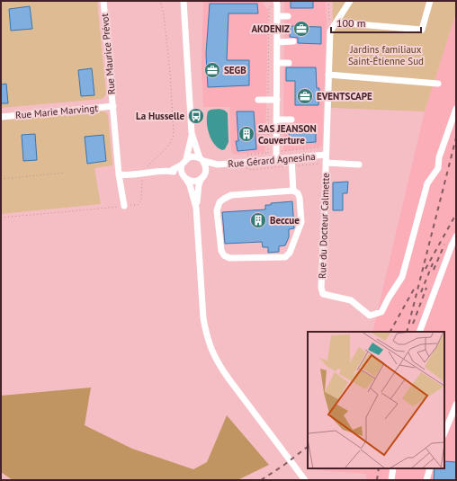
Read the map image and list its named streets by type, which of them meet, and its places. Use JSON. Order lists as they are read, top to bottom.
{
  "streets": {
    "street": [
      "Rue Maurice Prévot",
      "Rue Marie Marvingt",
      "Rue Gérard Agnesina",
      "Rue du Docteur Calmette"
    ]
  },
  "crossings": [
    ["Rue Maurice Prévot", "Rue Marie Marvingt"],
    ["Rue Gérard Agnesina", "Rue du Docteur Calmette"]
  ],
  "parks": ["Jardins familiaux Saint-Étienne Sud"],
  "places": {
    "office": ["AKDENIZ", "SEGB", "EVENTSCAPE"],
    "bus stop": ["La Husselle"],
    "building": ["SAS JEANSON Couverture", "Beccue"]
  },
  "scale_bar": "100 m"
}
